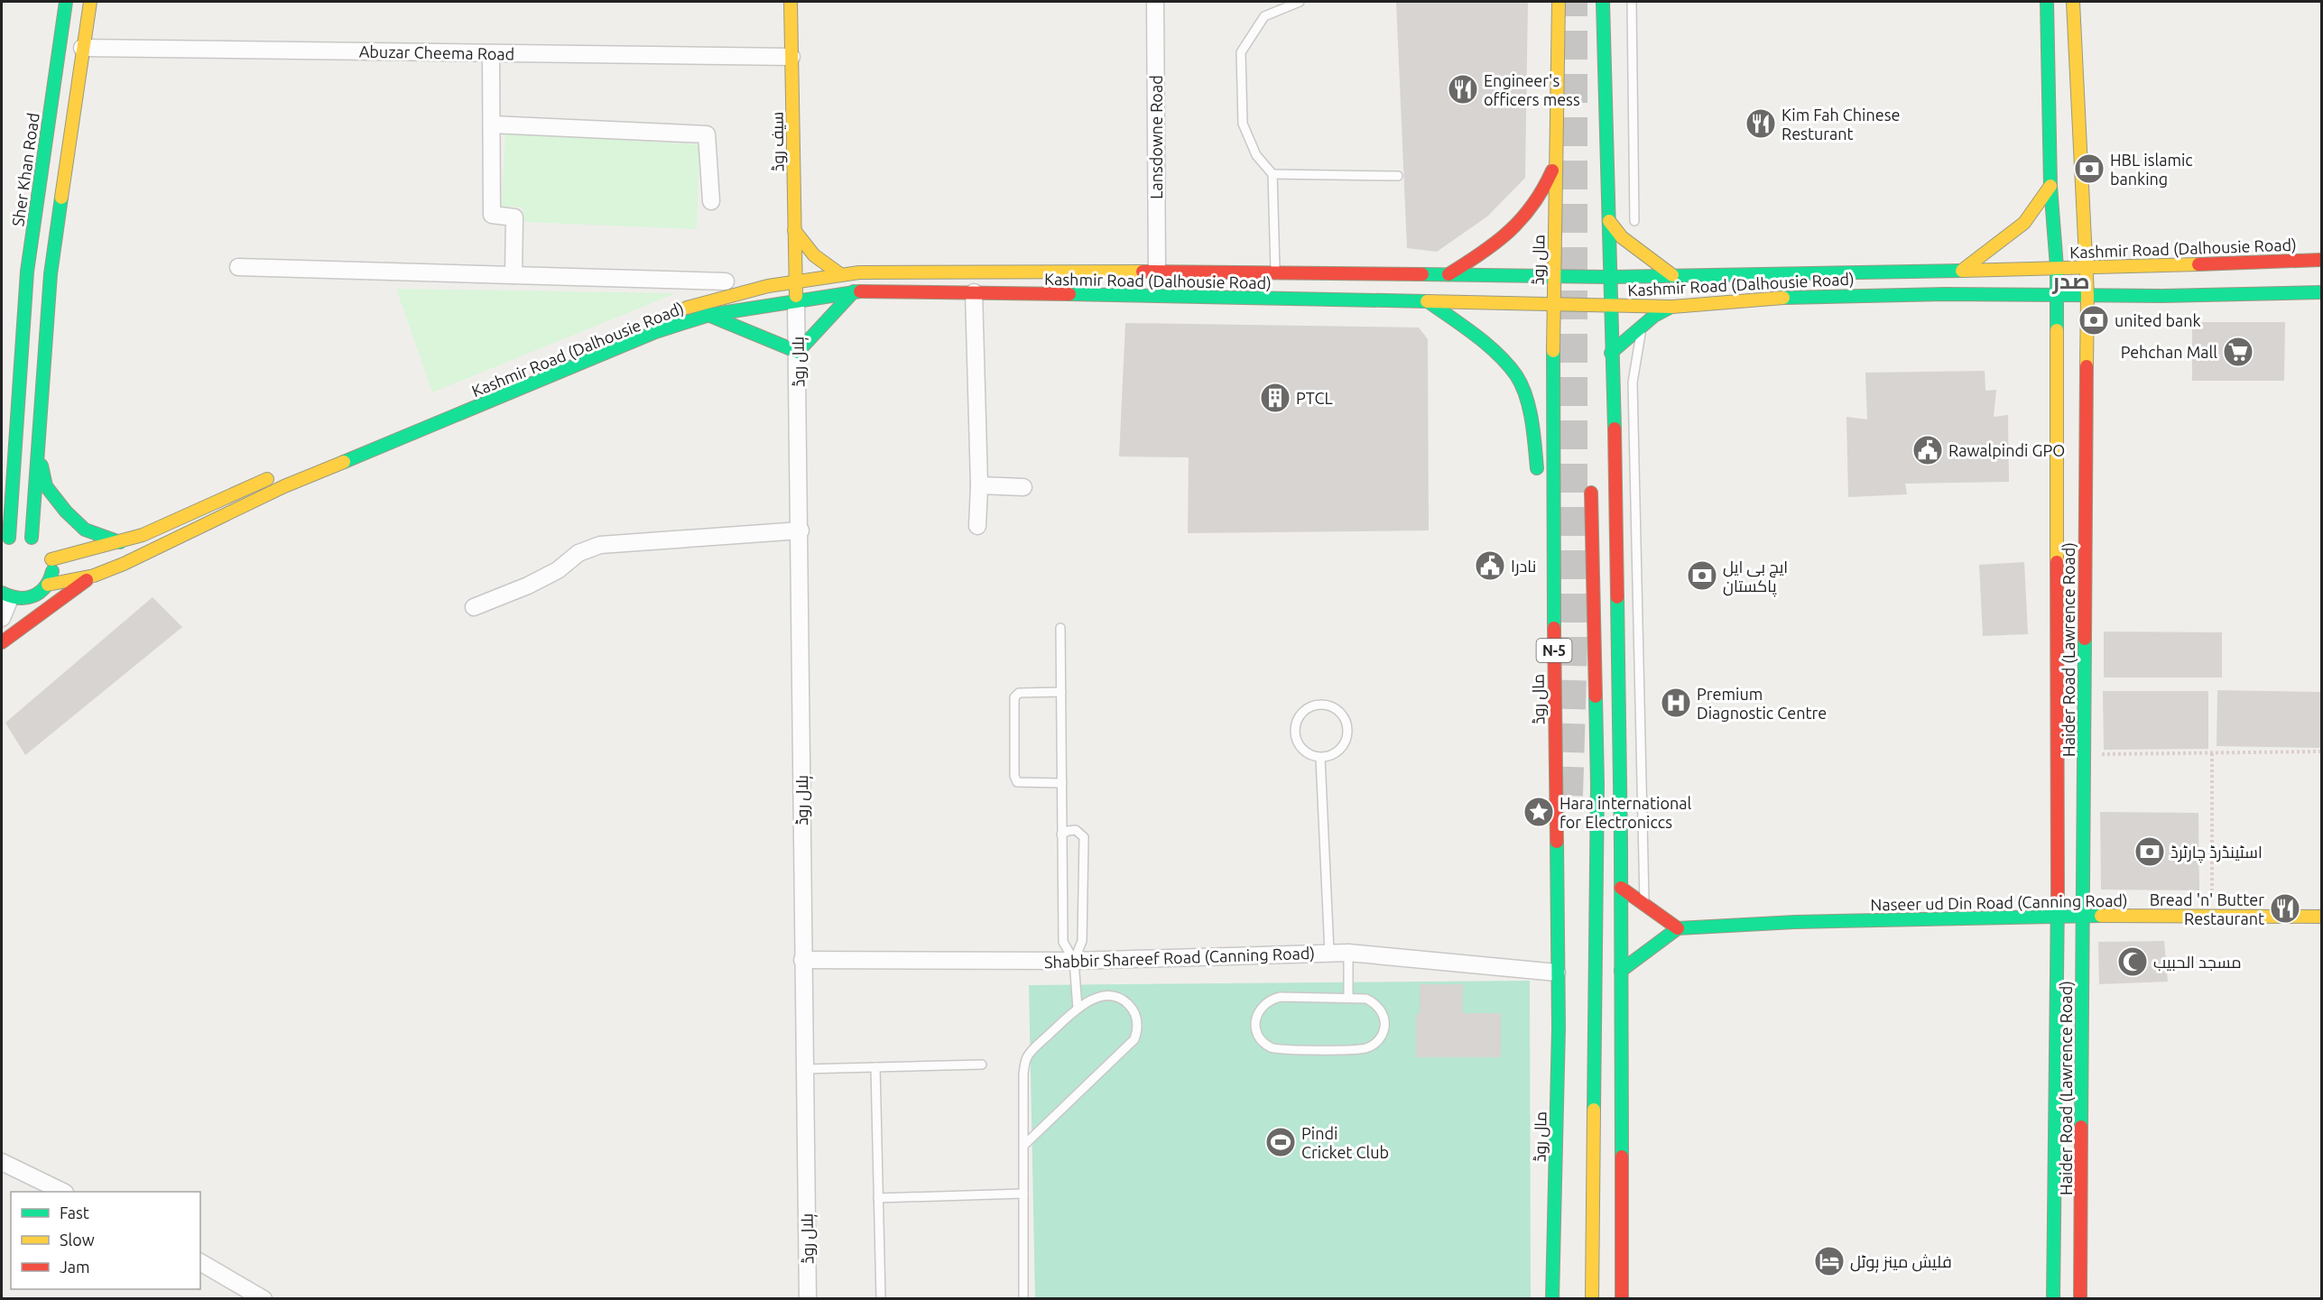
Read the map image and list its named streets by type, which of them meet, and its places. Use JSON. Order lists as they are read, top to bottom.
{
  "streets": {
    "main road": [
      "سیف روڈ",
      "Sher Khan Road",
      "Kashmir Road (Dalhousie Road)",
      "مال روڈ",
      "Haider Road (Lawrence Road)",
      "N-5",
      "Naseer ud Din Road (Canning Road)"
    ],
    "street": [
      "Abuzar Cheema Road",
      "Lansdowne Road",
      "ہلال روڈ",
      "Shabbir Shareef Road (Canning Road)"
    ]
  },
  "crossings": [
    ["Abuzar Cheema Road", "سیف روڈ"],
    ["Lansdowne Road", "Kashmir Road (Dalhousie Road)"],
    ["سیف روڈ", "Kashmir Road (Dalhousie Road)"],
    ["سیف روڈ", "ہلال روڈ"],
    ["Kashmir Road (Dalhousie Road)", "مال روڈ"],
    ["Kashmir Road (Dalhousie Road)", "ہلال روڈ"],
    ["Kashmir Road (Dalhousie Road)", "Haider Road (Lawrence Road)"],
    ["مال روڈ", "Shabbir Shareef Road (Canning Road)"],
    ["ہلال روڈ", "Shabbir Shareef Road (Canning Road)"],
    ["Haider Road (Lawrence Road)", "Naseer ud Din Road (Canning Road)"]
  ],
  "districts": ["صدر"],
  "places": {
    "restaurant": ["Engineer's officers mess", "Kim Fah Chinese Resturant", "Bread 'n' Butter Restaurant"],
    "bank": [
      "HBL islamic banking",
      "united bank",
      "ایچ بی ایل پاکستان",
      "اسٹینڈرڈ چارٹرڈ"
    ],
    "supermarket": ["Pehchan Mall"],
    "building": ["PTCL"],
    "public building": ["Rawalpindi GPO", "نادرا"],
    "hospital": ["Premium Diagnostic Centre"],
    "place": ["Hara international for Electroniccs"],
    "mosque": ["مسجد الحبیب"],
    "sports": ["Pindi Cricket Club"],
    "hotel": ["فلیش مینز ہوٹل"]
  },
  "legend": ["Fast", "Slow", "Jam"]
}
